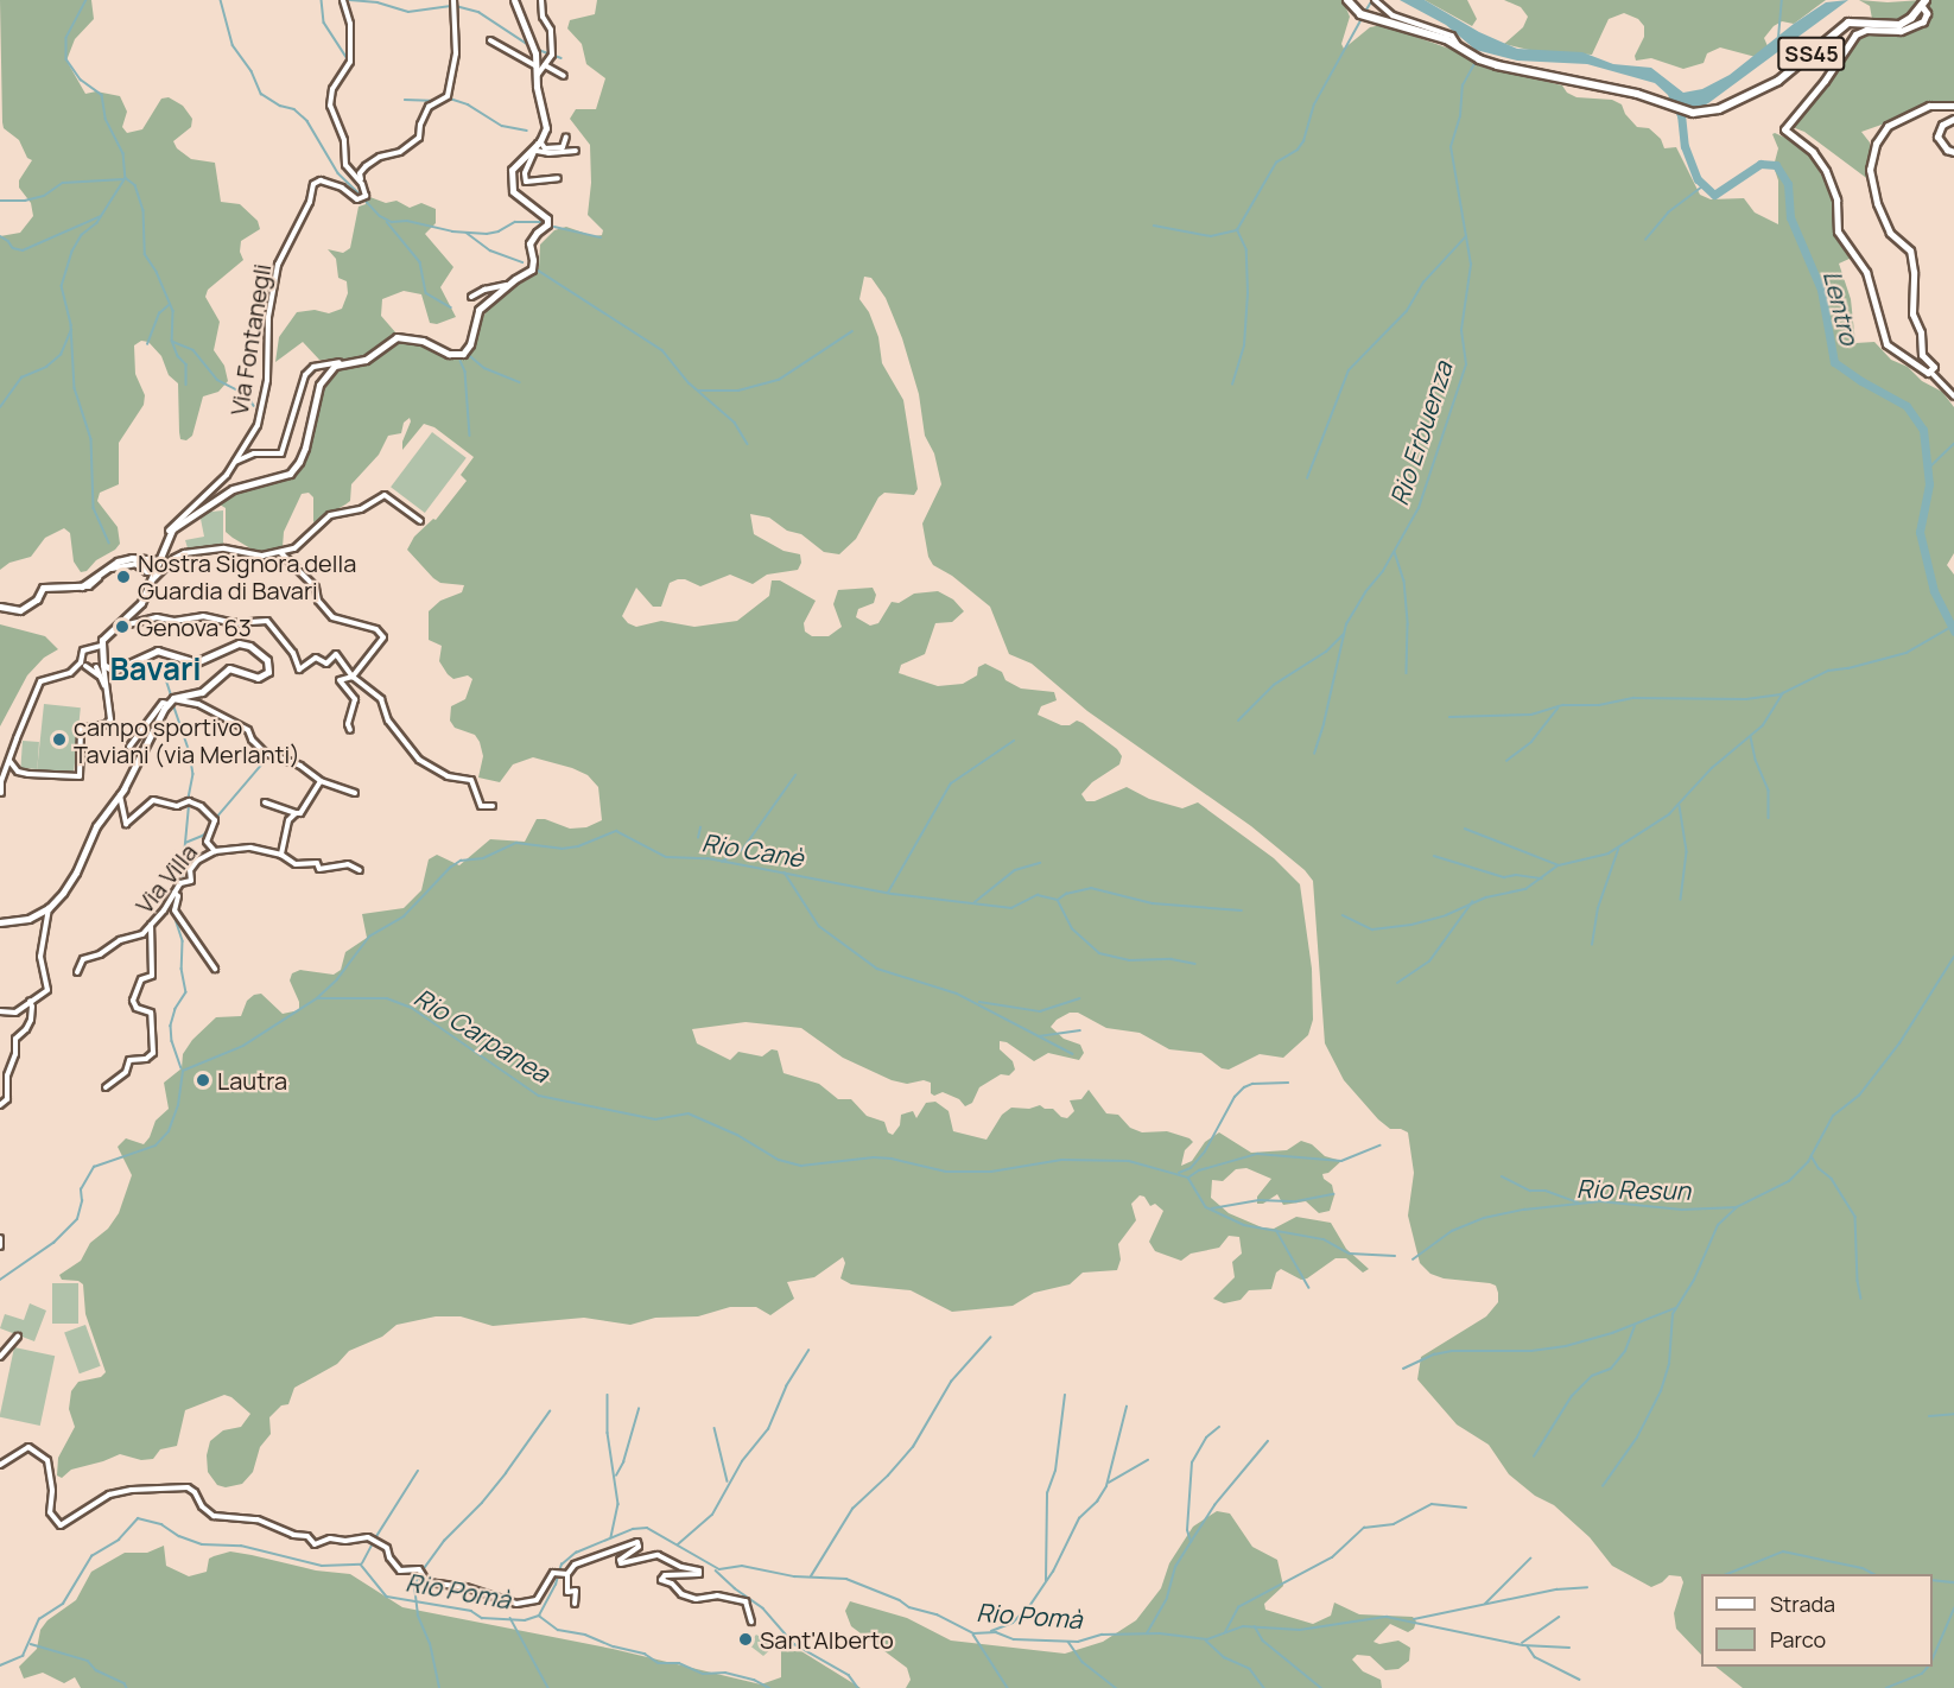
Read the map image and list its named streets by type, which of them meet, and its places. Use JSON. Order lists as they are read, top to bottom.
{
  "streets": {
    "main road": ["SS45"],
    "street": ["Via Fontanegli", "Via Villa"]
  },
  "districts": ["Bavari"],
  "water": [
    "Lentro",
    "Rio Erbuenza",
    "Rio Canè",
    "Rio Carpanea",
    "Rio Resun",
    "Rio Pomà"
  ],
  "places": [
    "Nostra Signora della Guardia di Bavari",
    "Genova 63",
    "campo sportivo Taviani (via Merlanti)",
    "Lautra",
    "Sant'Alberto"
  ],
  "legend": ["Strada", "Parco"]
}
